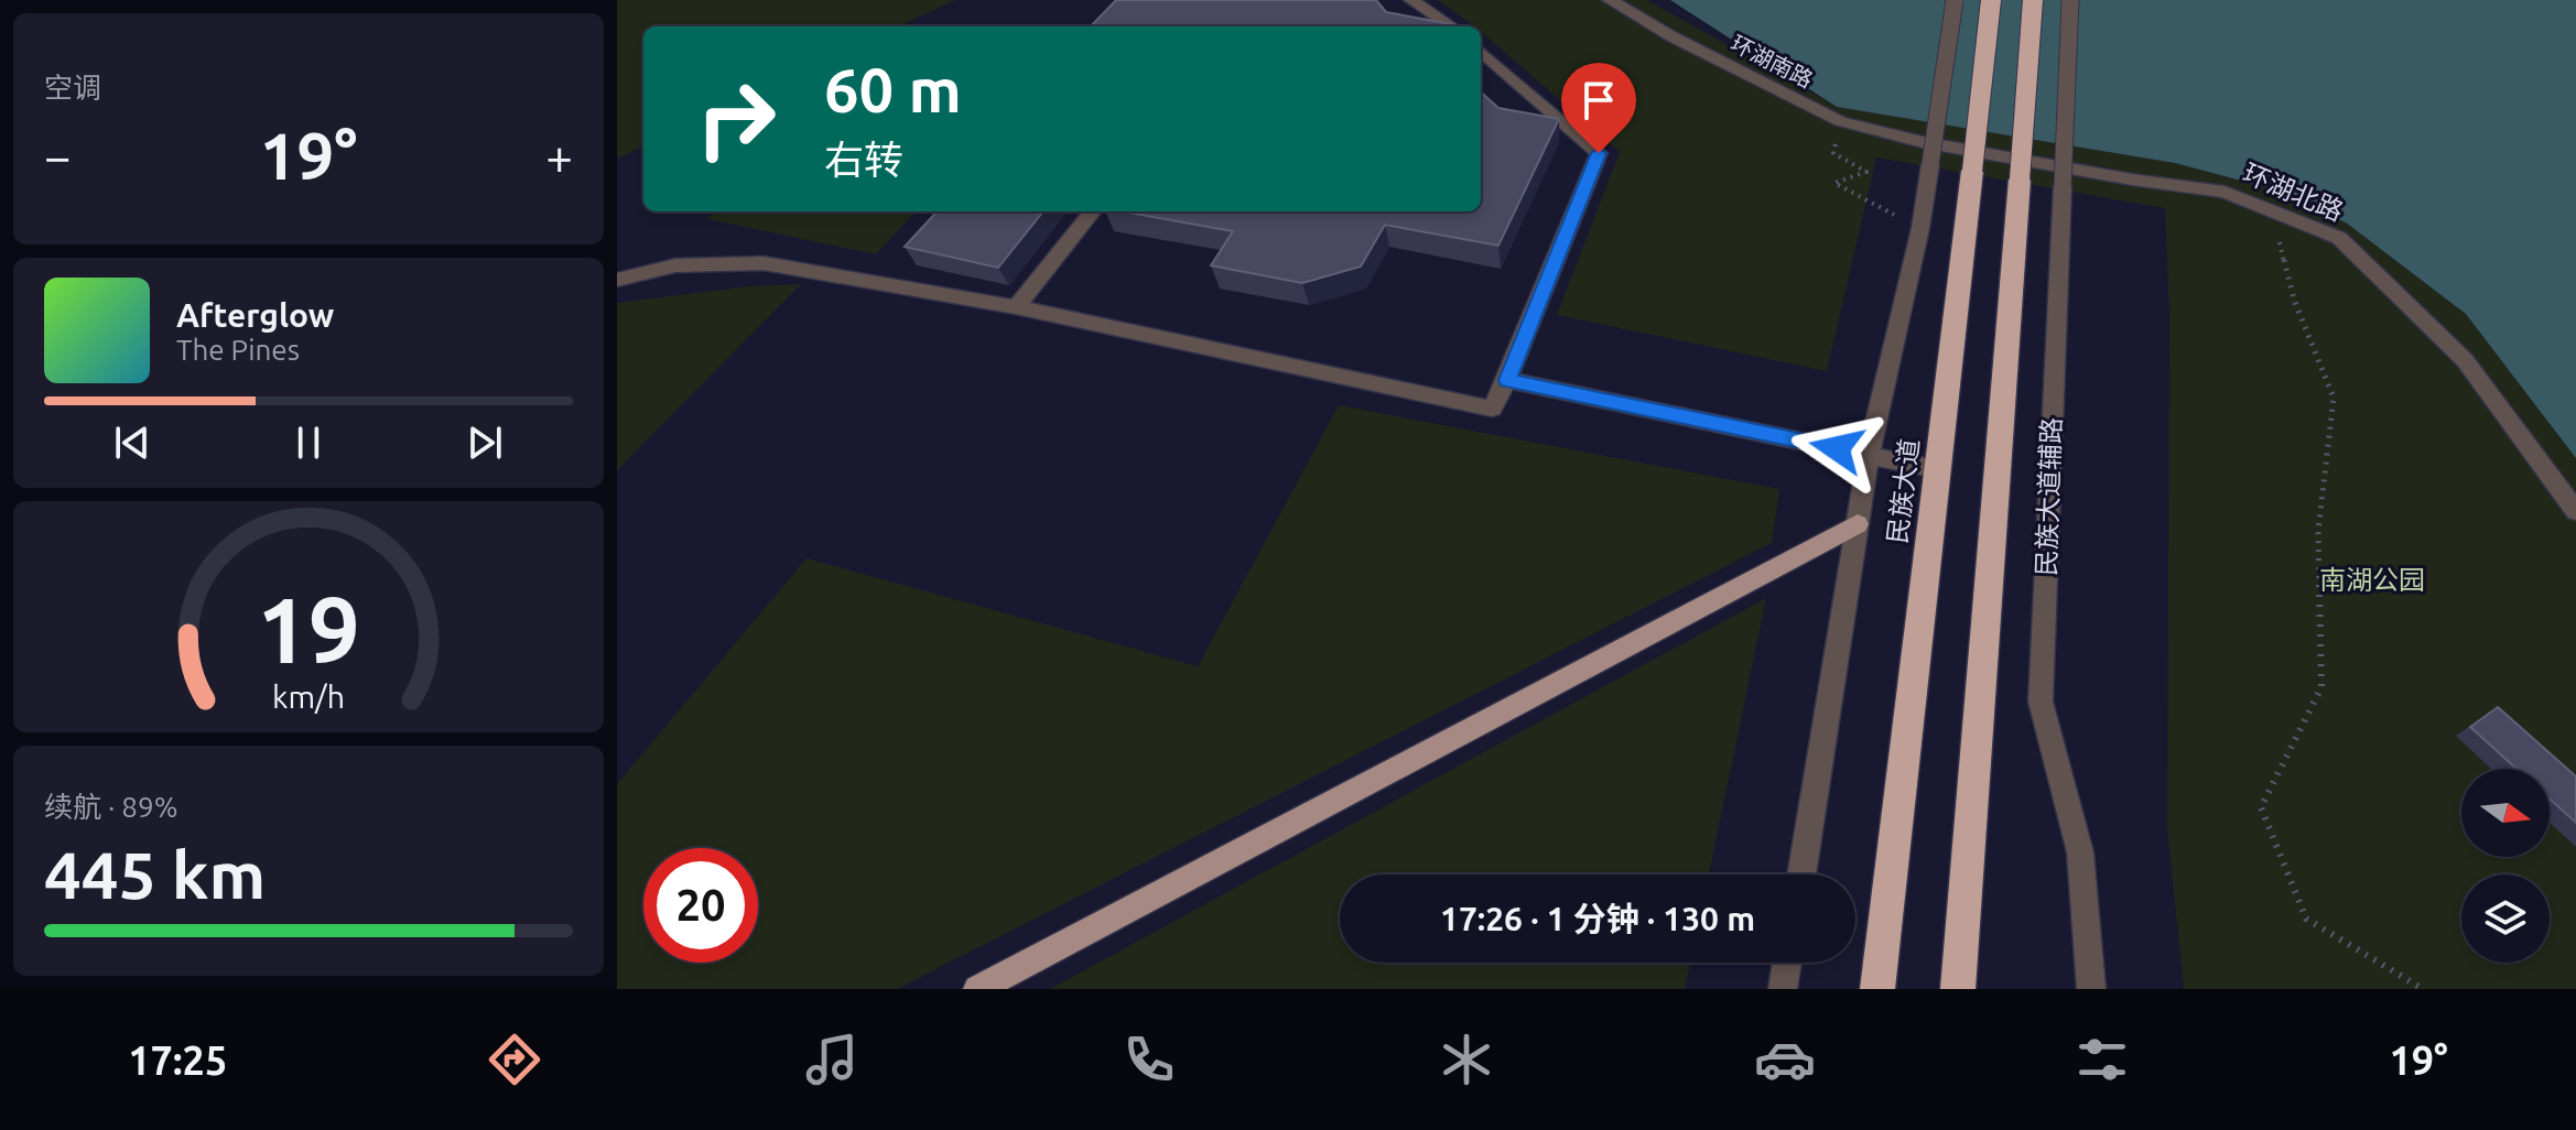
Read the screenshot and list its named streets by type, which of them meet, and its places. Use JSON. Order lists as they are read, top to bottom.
{
  "streets": {
    "highway": ["民族大道"],
    "street": ["环湖南路", "环湖北路", "民族大道辅路"]
  },
  "crossings": [
    ["环湖南路", "环湖北路"]
  ],
  "parks": ["南湖公园"],
  "north": "right",
  "page": {
    "tile": [
      "空调",
      ["续航 · 89%", "445 km"]
    ],
    "turn": ["60 m", "右转"],
    "heat": ["−", "19°", "+"],
    "song": ["Afterglow", "The Pines"],
    "limit": "20",
    "trip": "17:26 · 1 分钟 · 130 m",
    "tabs": ["17:25", "19°"],
    "gauge": ["19", "km/h"]
  }
}
